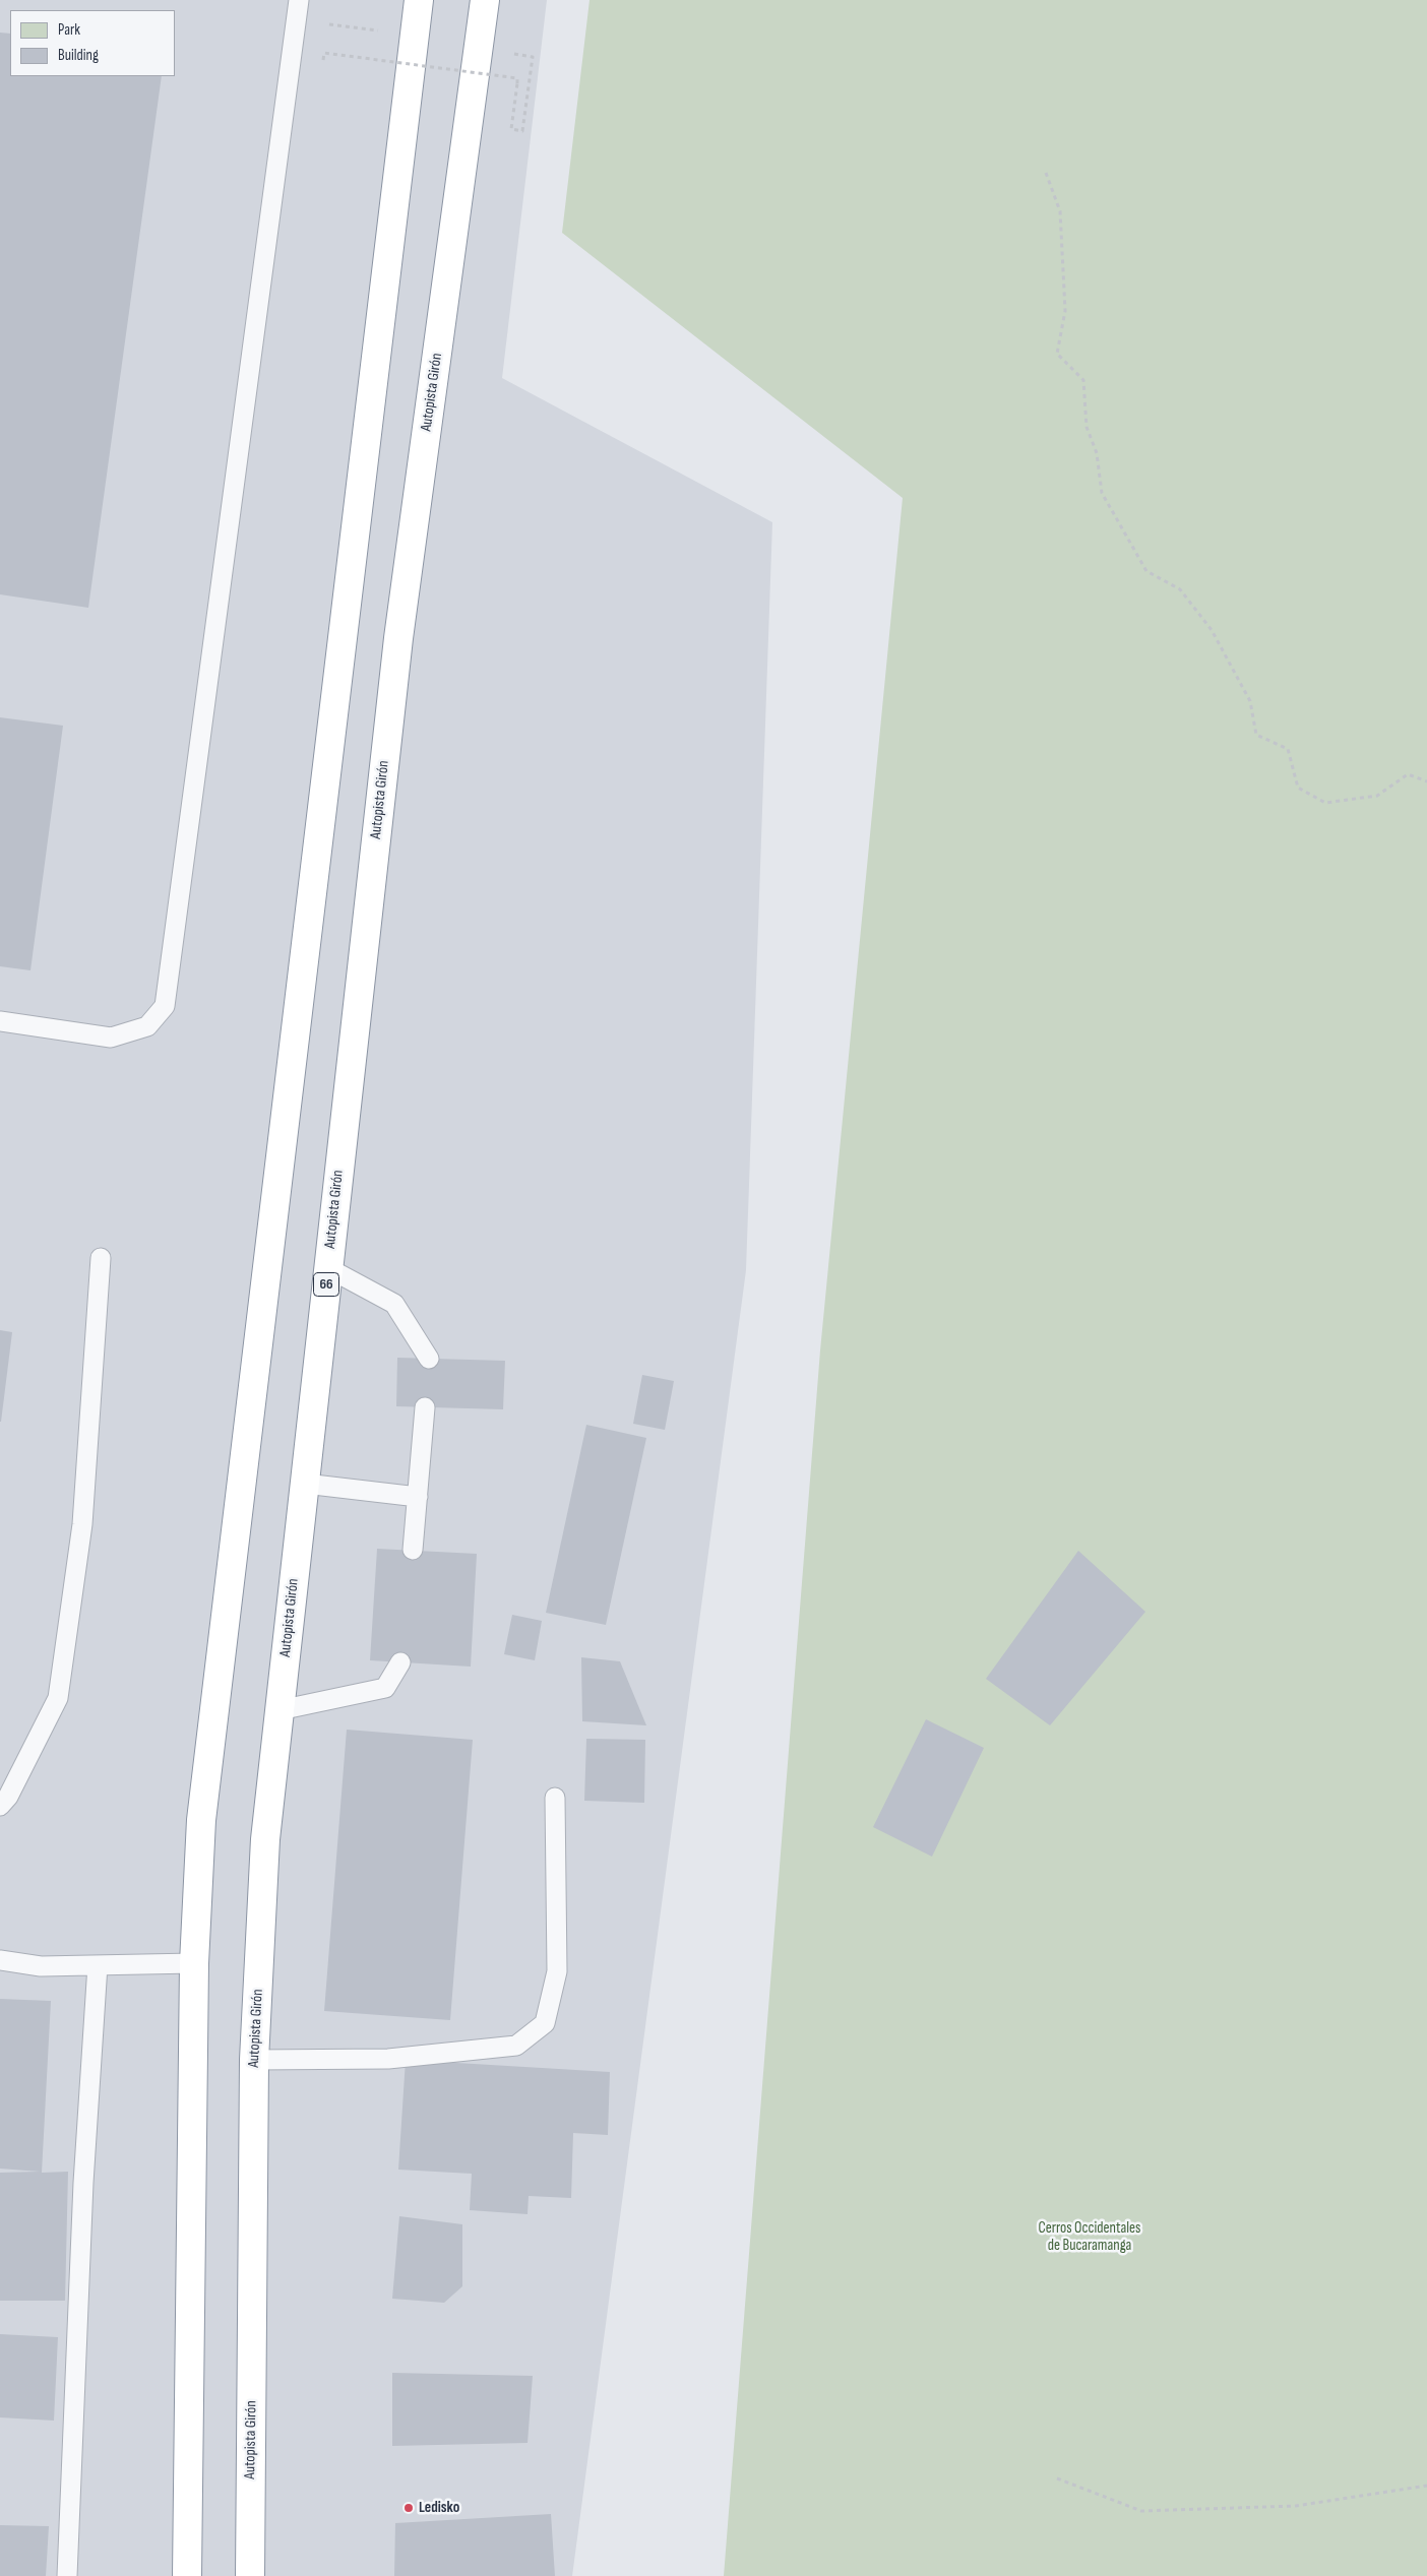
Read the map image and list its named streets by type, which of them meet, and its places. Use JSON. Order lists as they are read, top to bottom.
{
  "streets": {
    "highway": ["Autopista Girón", "66"]
  },
  "parks": ["Cerros Occidentales de Bucaramanga"],
  "places": ["Ledisko"],
  "legend": ["Park", "Building"]
}
